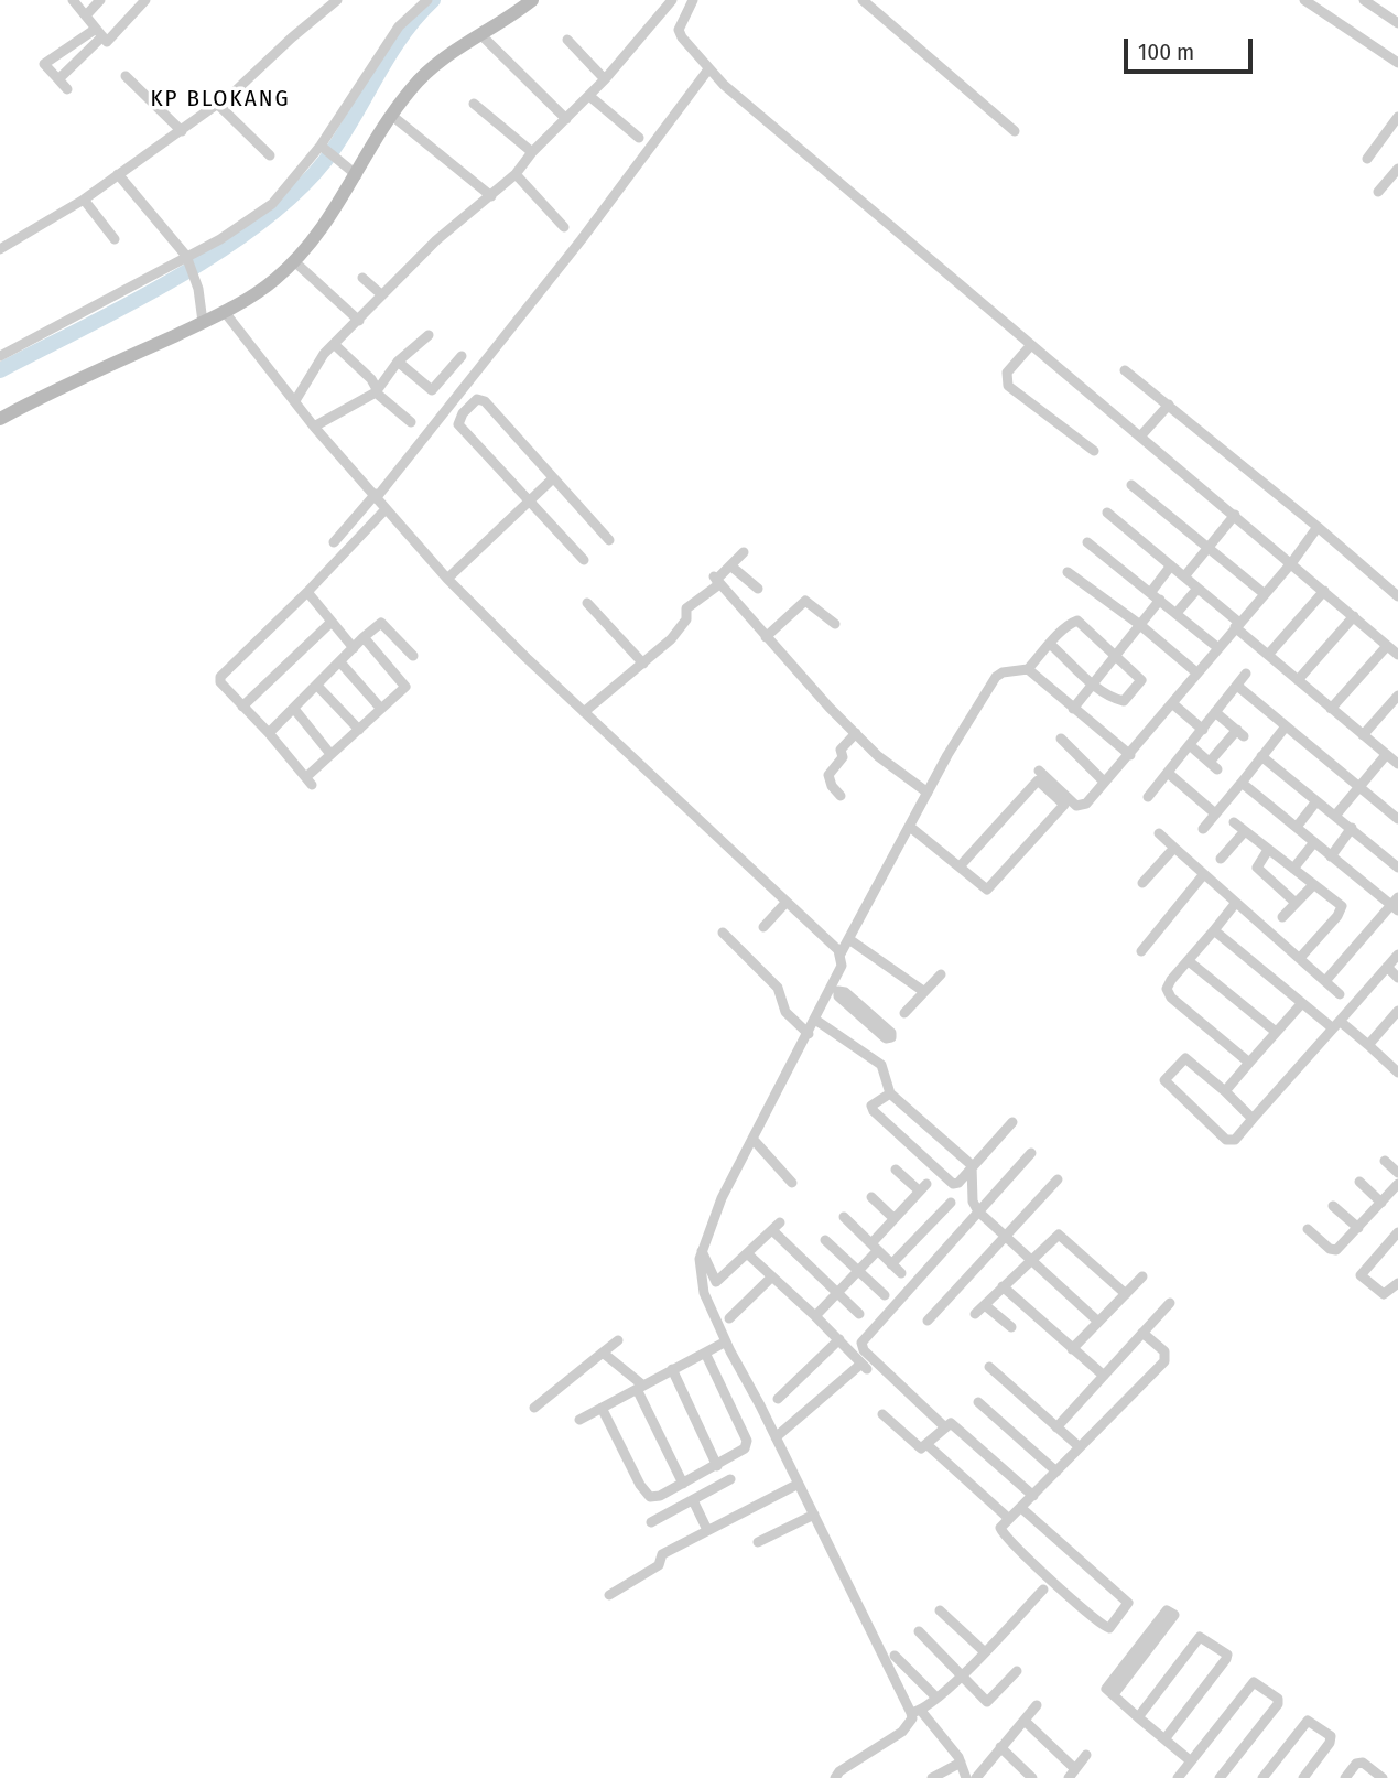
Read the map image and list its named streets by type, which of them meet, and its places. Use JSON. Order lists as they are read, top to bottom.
{
  "districts": ["KP BLOKANG"],
  "scale_bar": "100 m"
}
